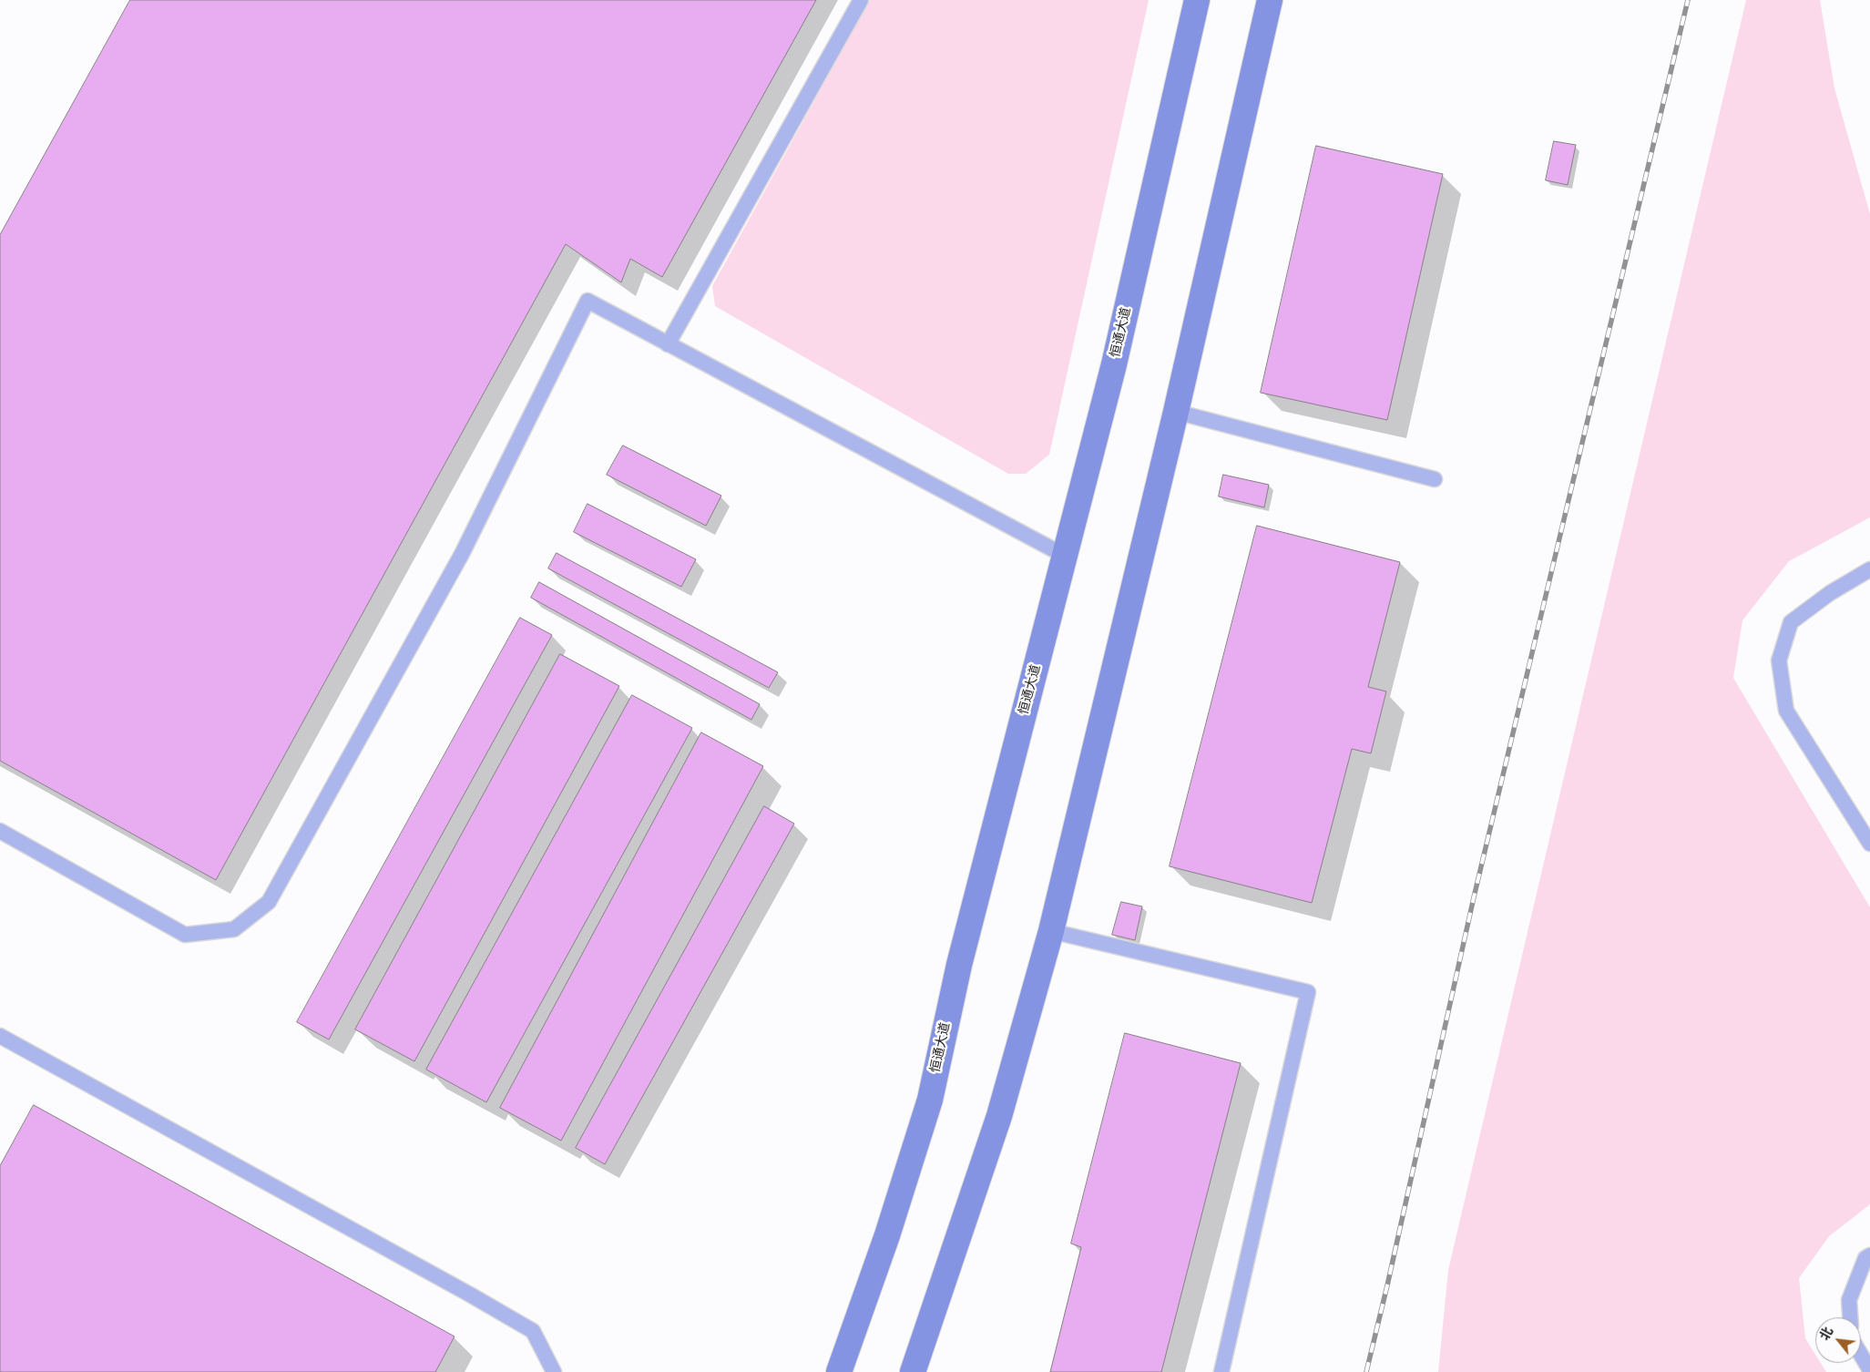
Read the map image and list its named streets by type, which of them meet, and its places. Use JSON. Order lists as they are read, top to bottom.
{
  "streets": {
    "main road": ["恒通大道"]
  },
  "north": "top left"
}
